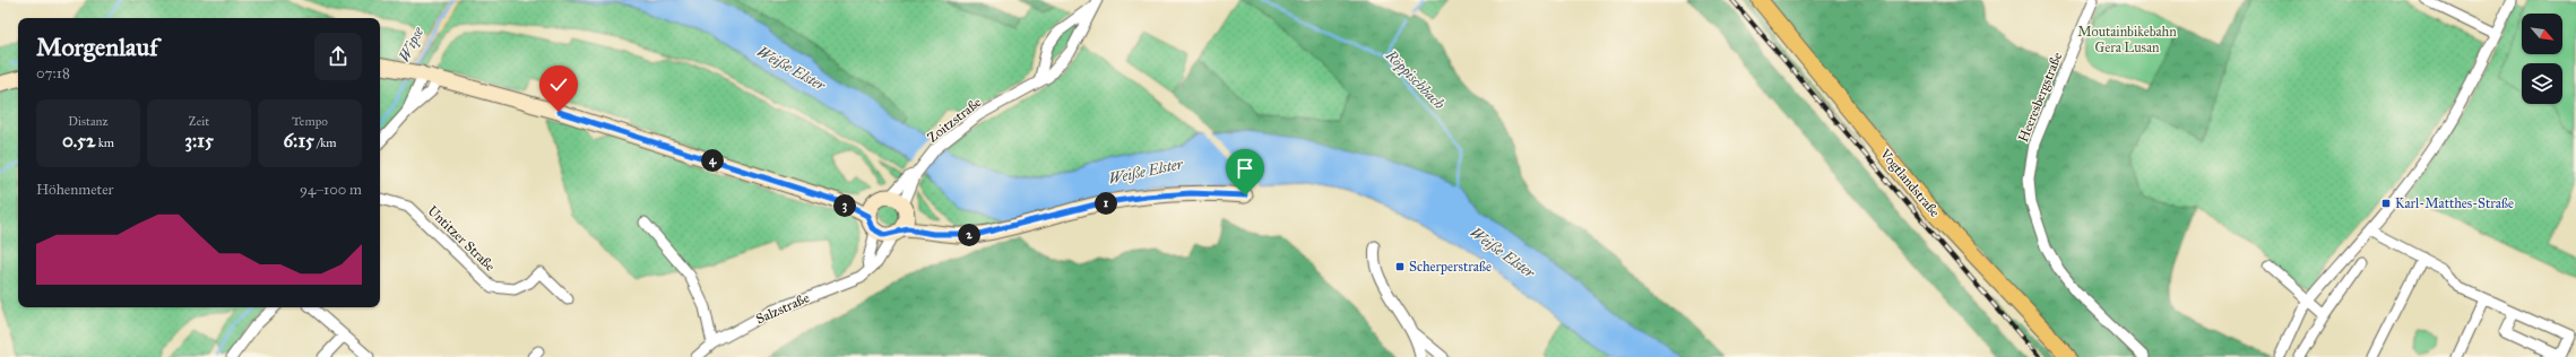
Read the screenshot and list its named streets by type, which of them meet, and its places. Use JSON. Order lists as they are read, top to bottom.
{
  "streets": {
    "main road": ["Vogtlandstraße"],
    "street": [
      "Heeresbergstraße",
      "Zoitzstraße",
      "Untitzer Straße",
      "Salzstraße"
    ]
  },
  "crossings": [
    ["Zoitzstraße", "Salzstraße"]
  ],
  "water": ["Wipse", "Weiße Elster", "Röppischbach"],
  "parks": ["Moutainbikebahn Gera Lusan"],
  "places": {
    "transit": ["Karl-Matthes-Straße", "Scherperstraße"]
  },
  "north": "bottom right",
  "page": {
    "heading": ["Morgenlauf", "07:18"],
    "stats": [
      ["Distanz", "0.52 km"],
      ["Zeit", "3:15"],
      ["Tempo", "6:15 /km"]
    ],
    "pins": [
      "4",
      "1",
      "3",
      "2"
    ],
    "chart": ["Höhenmeter", "94–100 m"]
  }
}
